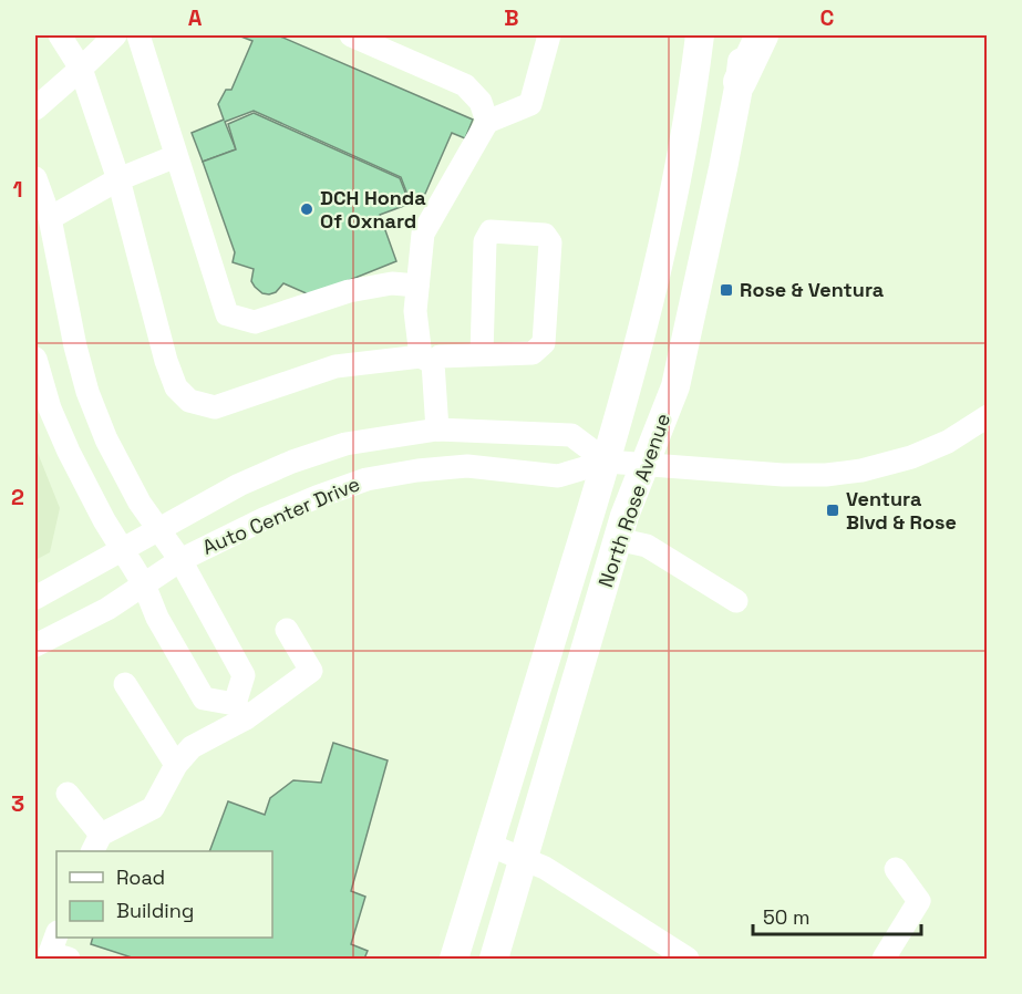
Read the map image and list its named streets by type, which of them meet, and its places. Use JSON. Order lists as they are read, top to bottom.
{
  "streets": {
    "main road": ["North Rose Avenue"],
    "street": ["Auto Center Drive"]
  },
  "crossings": [
    ["North Rose Avenue", "Auto Center Drive"]
  ],
  "places": {
    "other": ["DCH Honda Of Oxnard"],
    "transit": ["Rose & Ventura", "Ventura Blvd & Rose"]
  },
  "legend": ["Road", "Building"],
  "scale_bar": "50 m",
  "grid": {
    "columns": ["A", "B", "C"],
    "rows": ["1", "2", "3"]
  }
}
